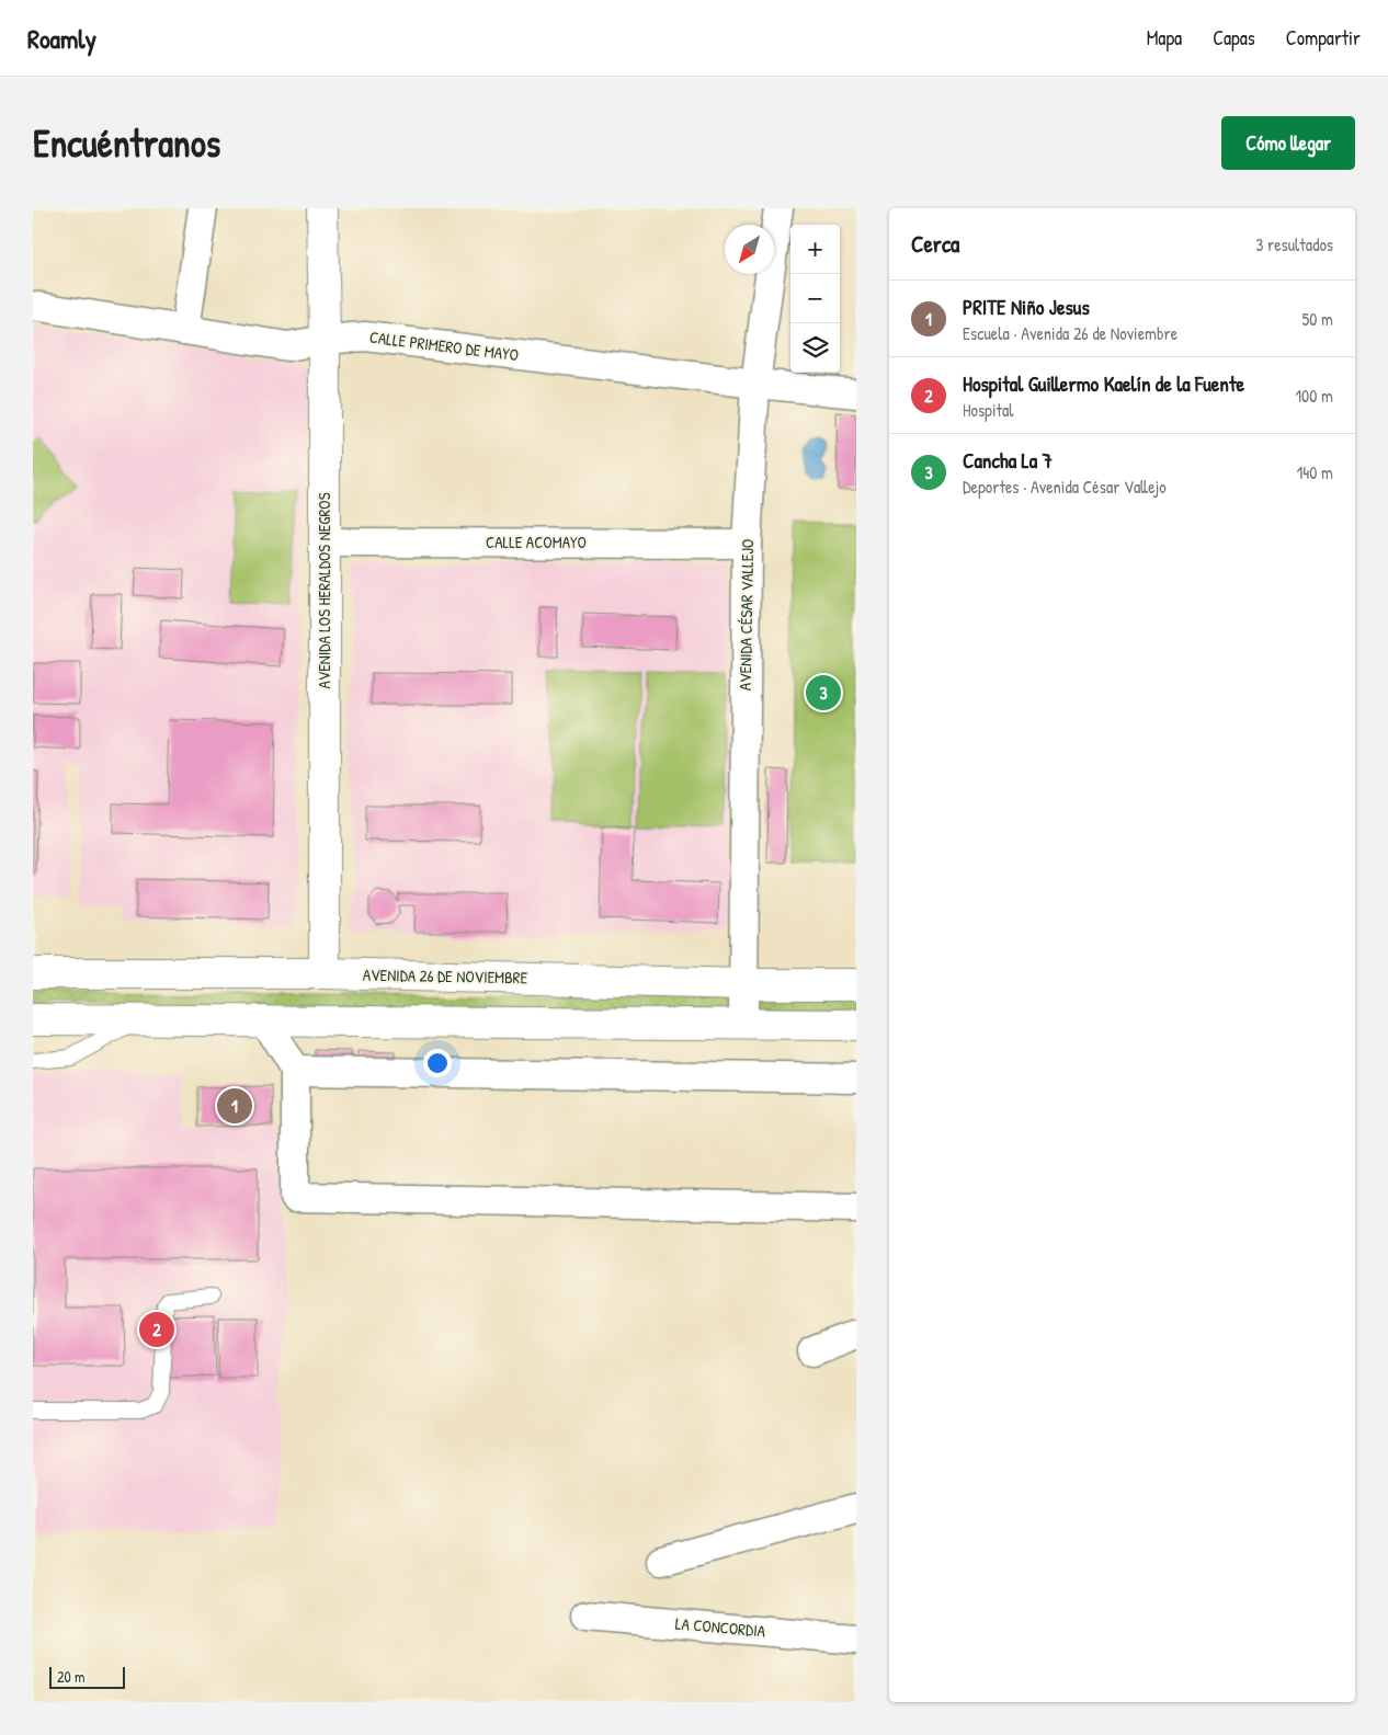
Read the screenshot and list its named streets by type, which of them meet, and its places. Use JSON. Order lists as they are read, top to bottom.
{
  "streets": {
    "main road": ["AVENIDA LOS HERALDOS NEGROS", "AVENIDA 26 DE NOVIEMBRE"],
    "street": [
      "CALLE PRIMERO DE MAYO",
      "CALLE ACOMAYO",
      "AVENIDA CÉSAR VALLEJO",
      "LA CONCORDIA"
    ]
  },
  "crossings": [
    ["CALLE PRIMERO DE MAYO", "AVENIDA LOS HERALDOS NEGROS"],
    ["CALLE PRIMERO DE MAYO", "AVENIDA CÉSAR VALLEJO"],
    ["CALLE ACOMAYO", "AVENIDA LOS HERALDOS NEGROS"],
    ["CALLE ACOMAYO", "AVENIDA CÉSAR VALLEJO"],
    ["AVENIDA LOS HERALDOS NEGROS", "AVENIDA 26 DE NOVIEMBRE"],
    ["AVENIDA CÉSAR VALLEJO", "AVENIDA 26 DE NOVIEMBRE"]
  ],
  "scale_bar": "20 m",
  "north": "bottom left",
  "page": {
    "header": "Roamly",
    "nav": ["Mapa", "Capas", "Compartir"],
    "buttons": "Cómo llegar",
    "title": "Encuéntranos",
    "heading": ["Cerca", "3 resultados"],
    "map_buttons": ["+", "−"],
    "list": [
      {
        "mark": "1",
        "name": "PRITE Niño Jesus",
        "note": "Escuela · Avenida 26 de Noviembre",
        "value": "50 m"
      },
      {
        "mark": "2",
        "name": "Hospital Guillermo Kaelín de la Fuente",
        "note": "Hospital",
        "value": "100 m"
      },
      {
        "mark": "3",
        "name": "Cancha La 7",
        "note": "Deportes · Avenida César Vallejo",
        "value": "140 m"
      }
    ],
    "pins": ["3", "1", "2"],
    "scale": "20 m"
  }
}
